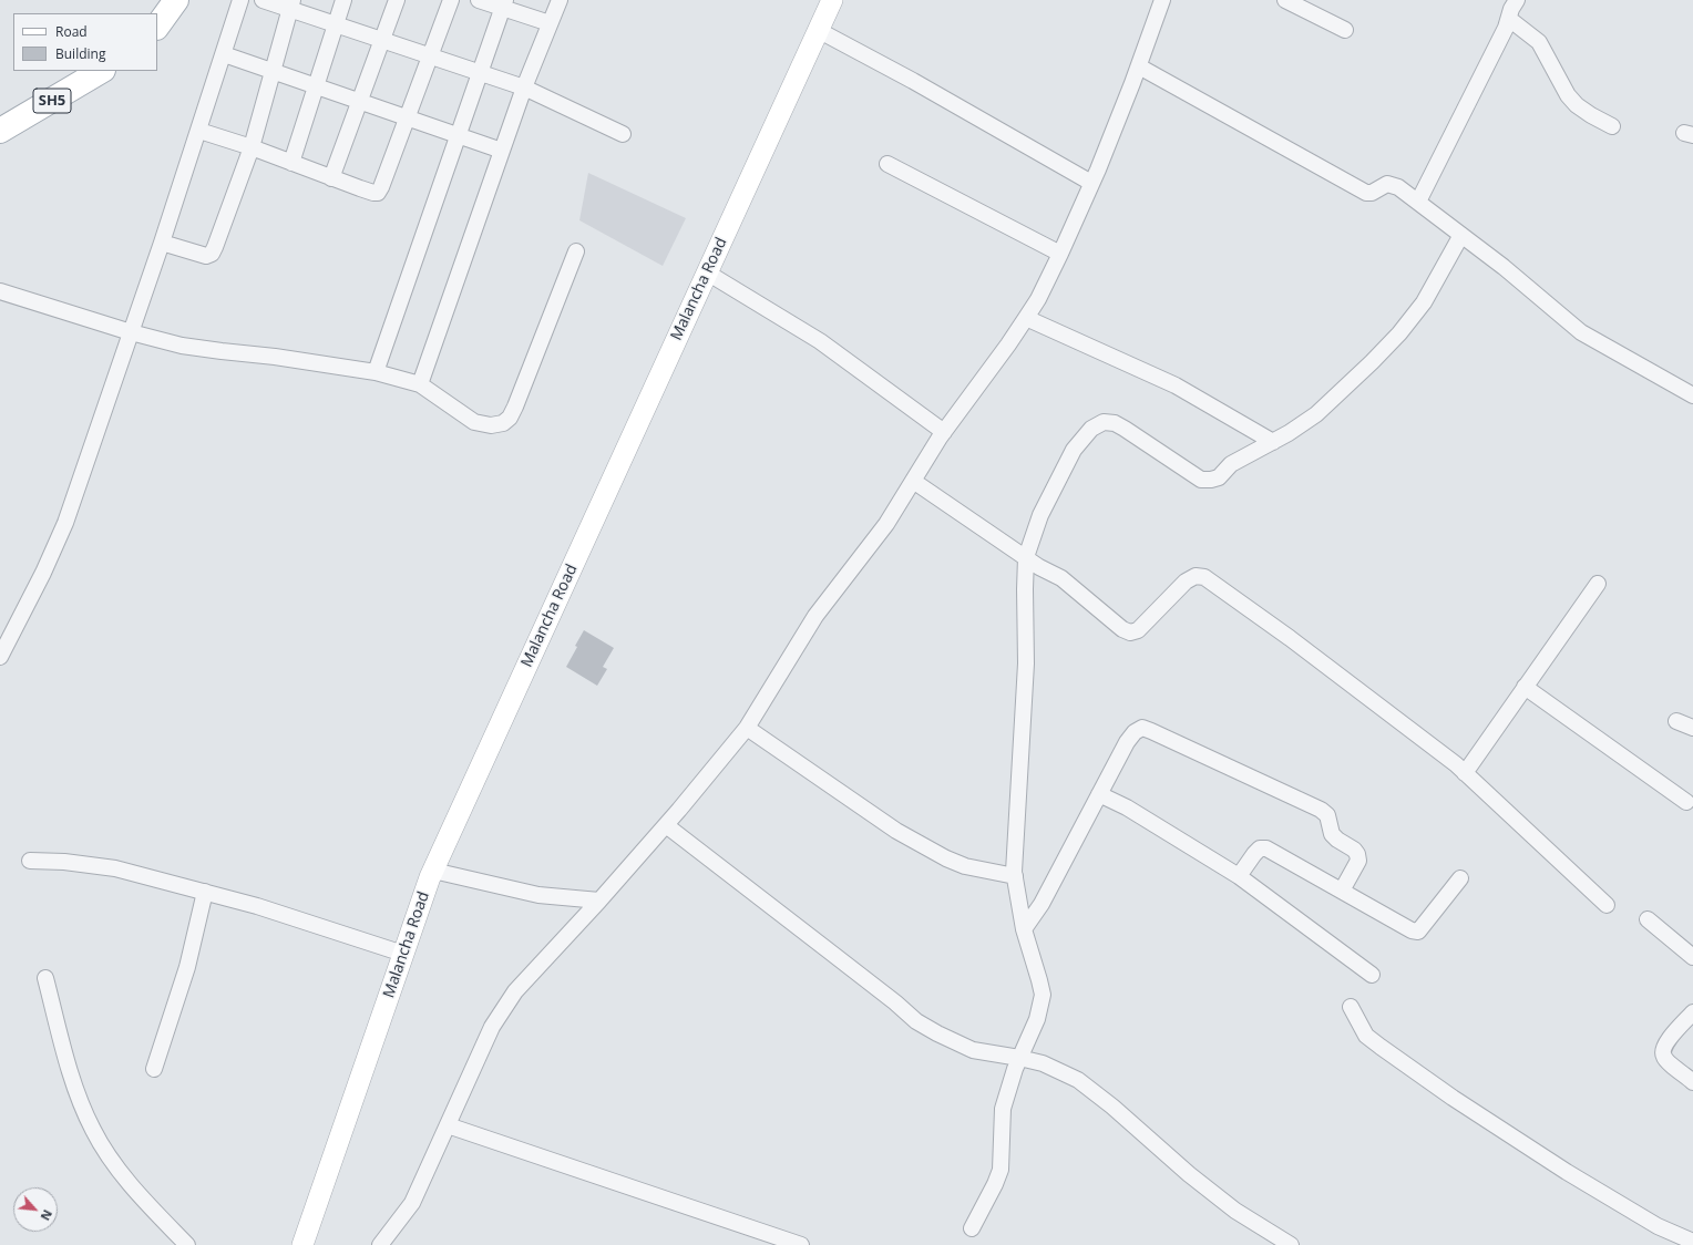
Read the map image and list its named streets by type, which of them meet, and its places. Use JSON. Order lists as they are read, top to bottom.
{
  "streets": {
    "main road": ["SH5"],
    "street": ["Malancha Road"]
  },
  "legend": ["Road", "Building"],
  "north": "bottom right"
}
